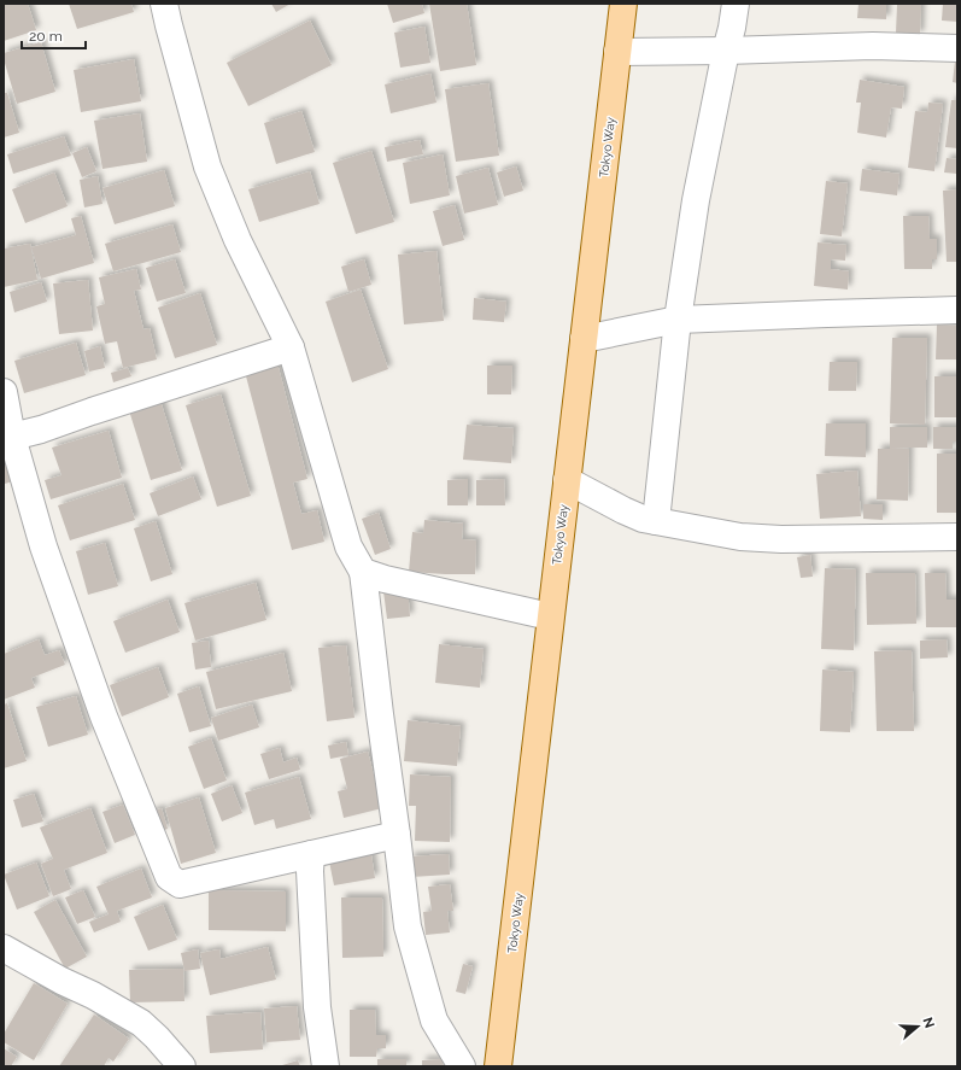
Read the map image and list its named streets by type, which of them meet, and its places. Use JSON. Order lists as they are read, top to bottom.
{
  "streets": {
    "main road": ["Tokyo Way"]
  },
  "scale_bar": "20 m",
  "north": "right"
}
